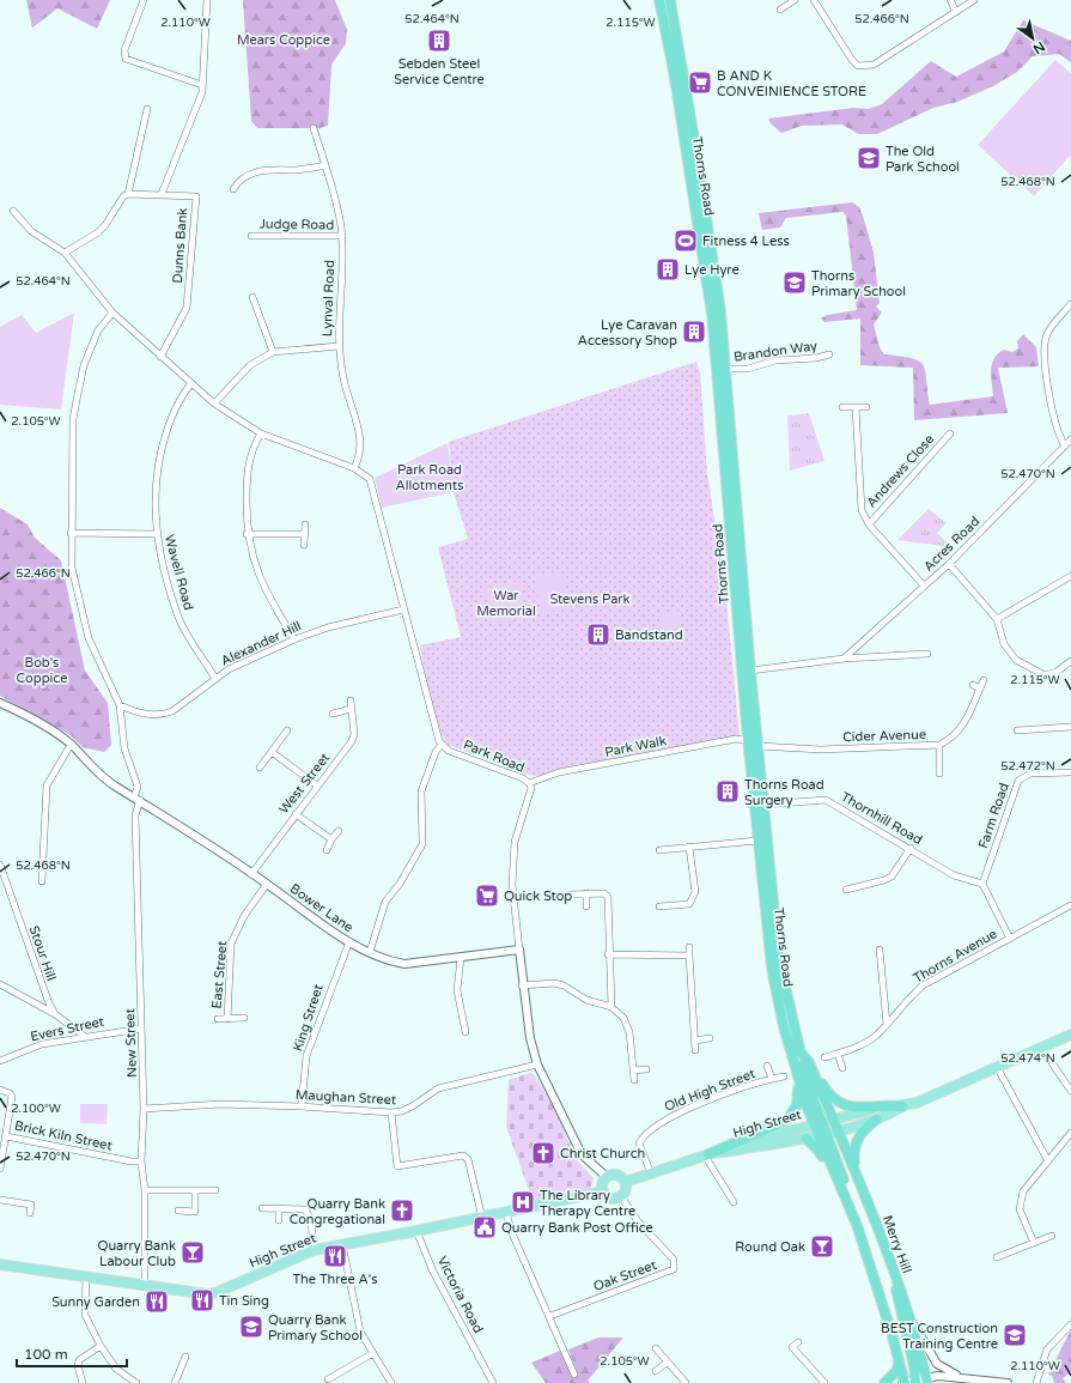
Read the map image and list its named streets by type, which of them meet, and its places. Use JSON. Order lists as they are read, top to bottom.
{
  "streets": {
    "highway": ["Thorns Road", "Merry Hill"],
    "main road": ["High Street"],
    "street": [
      "Judge Road",
      "Dunns Bank",
      "Lynval Road",
      "Brandon Way",
      "Andrews Close",
      "Acres Road",
      "Wavell Road",
      "Alexander Hill",
      "Cider Avenue",
      "Park Walk",
      "Park Road",
      "West Street",
      "Farm Road",
      "Thornhill Road",
      "Bower Lane",
      "Stour Hill",
      "Thorns Avenue",
      "East Street",
      "King Street",
      "Evers Street",
      "New Street",
      "Old High Street",
      "Maughan Street",
      "Brick Kiln Street",
      "Oak Street",
      "Victoria Road"
    ]
  },
  "crossings": [
    ["Thorns Road", "Brandon Way"],
    ["Thorns Road", "Cider Avenue"],
    ["Thorns Road", "Park Walk"],
    ["Thorns Road", "Thornhill Road"],
    ["Thorns Road", "High Street"],
    ["Thorns Road", "Merry Hill"],
    ["Judge Road", "Lynval Road"],
    ["Wavell Road", "Alexander Hill"],
    ["Park Walk", "Park Road"],
    ["Park Road", "Bower Lane"],
    ["Park Road", "Maughan Street"],
    ["Park Road", "High Street"],
    ["Park Road", "Oak Street"],
    ["West Street", "Bower Lane"],
    ["Farm Road", "Thornhill Road"],
    ["Bower Lane", "East Street"],
    ["Bower Lane", "King Street"],
    ["Bower Lane", "New Street"],
    ["Stour Hill", "Evers Street"],
    ["King Street", "Maughan Street"],
    ["Evers Street", "New Street"],
    ["New Street", "Maughan Street"],
    ["New Street", "High Street"],
    ["New Street", "Brick Kiln Street"],
    ["Old High Street", "High Street"],
    ["High Street", "Merry Hill"],
    ["High Street", "Oak Street"],
    ["High Street", "Victoria Road"]
  ],
  "parks": [
    "Mears Coppice",
    "Park Road Allotments",
    "War Memorial",
    "Stevens Park",
    "Bob's Coppice"
  ],
  "places": {
    "building": [
      "Sebden Steel Service Centre",
      "Lye Hyre",
      "Lye Caravan Accessory Shop",
      "Bandstand",
      "Thorns Road Surgery"
    ],
    "supermarket": ["B AND K CONVEINIENCE STORE", "Quick Stop"],
    "school or university": [
      "The Old Park School",
      "Thorns Primary School",
      "Quarry Bank Primary School",
      "BEST Construction Training Centre"
    ],
    "sports": ["Fitness 4 Less"],
    "church": ["Christ Church", "Quarry Bank Congregational"],
    "hospital": ["The Library Therapy Centre"],
    "public building": ["Quarry Bank Post Office"],
    "bar": ["Round Oak", "Quarry Bank Labour Club"],
    "restaurant": ["The Three A's", "Tin Sing", "Sunny Garden"]
  },
  "scale_bar": "100 m",
  "north": "bottom right",
  "coordinates": [
    "52.464°N",
    "52.466°N",
    "2.110°W",
    "2.115°W",
    "52.468°N",
    "2.105°W",
    "52.470°N",
    "52.472°N",
    "52.474°N",
    "2.100°W"
  ]
}
